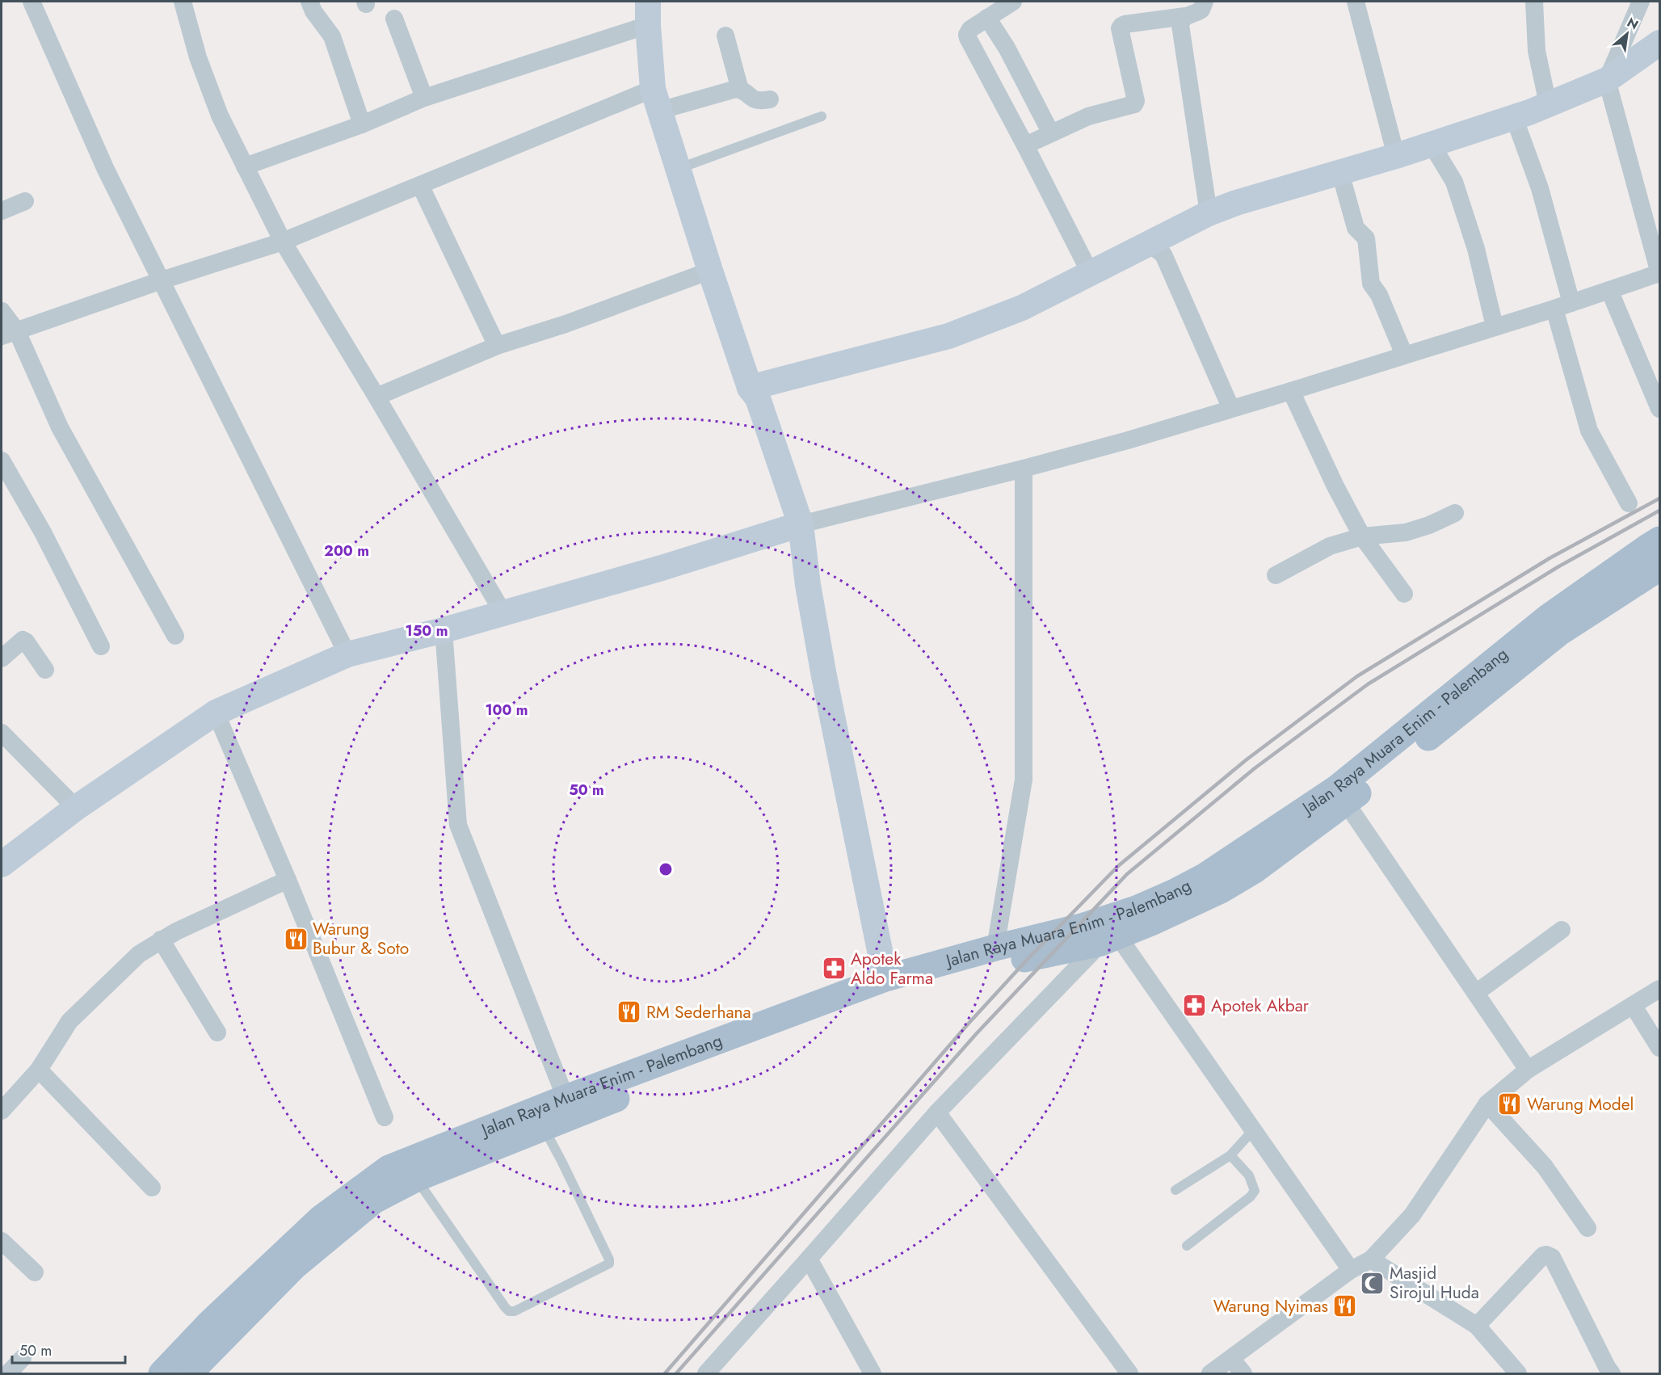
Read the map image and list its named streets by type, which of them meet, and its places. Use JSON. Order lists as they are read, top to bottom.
{
  "streets": {
    "main road": ["Jalan Raya Muara Enim - Palembang"]
  },
  "places": {
    "restaurant": [
      "Warung Bubur & Soto",
      "RM Sederhana",
      "Warung Model",
      "Warung Nyimas"
    ],
    "pharmacy": ["Apotek Aldo Farma", "Apotek Akbar"],
    "mosque": ["Masjid Sirojul Huda"]
  },
  "scale_bar": "50 m",
  "north": "top right",
  "rings": [
    "200 m",
    "150 m",
    "100 m",
    "50 m"
  ]
}
